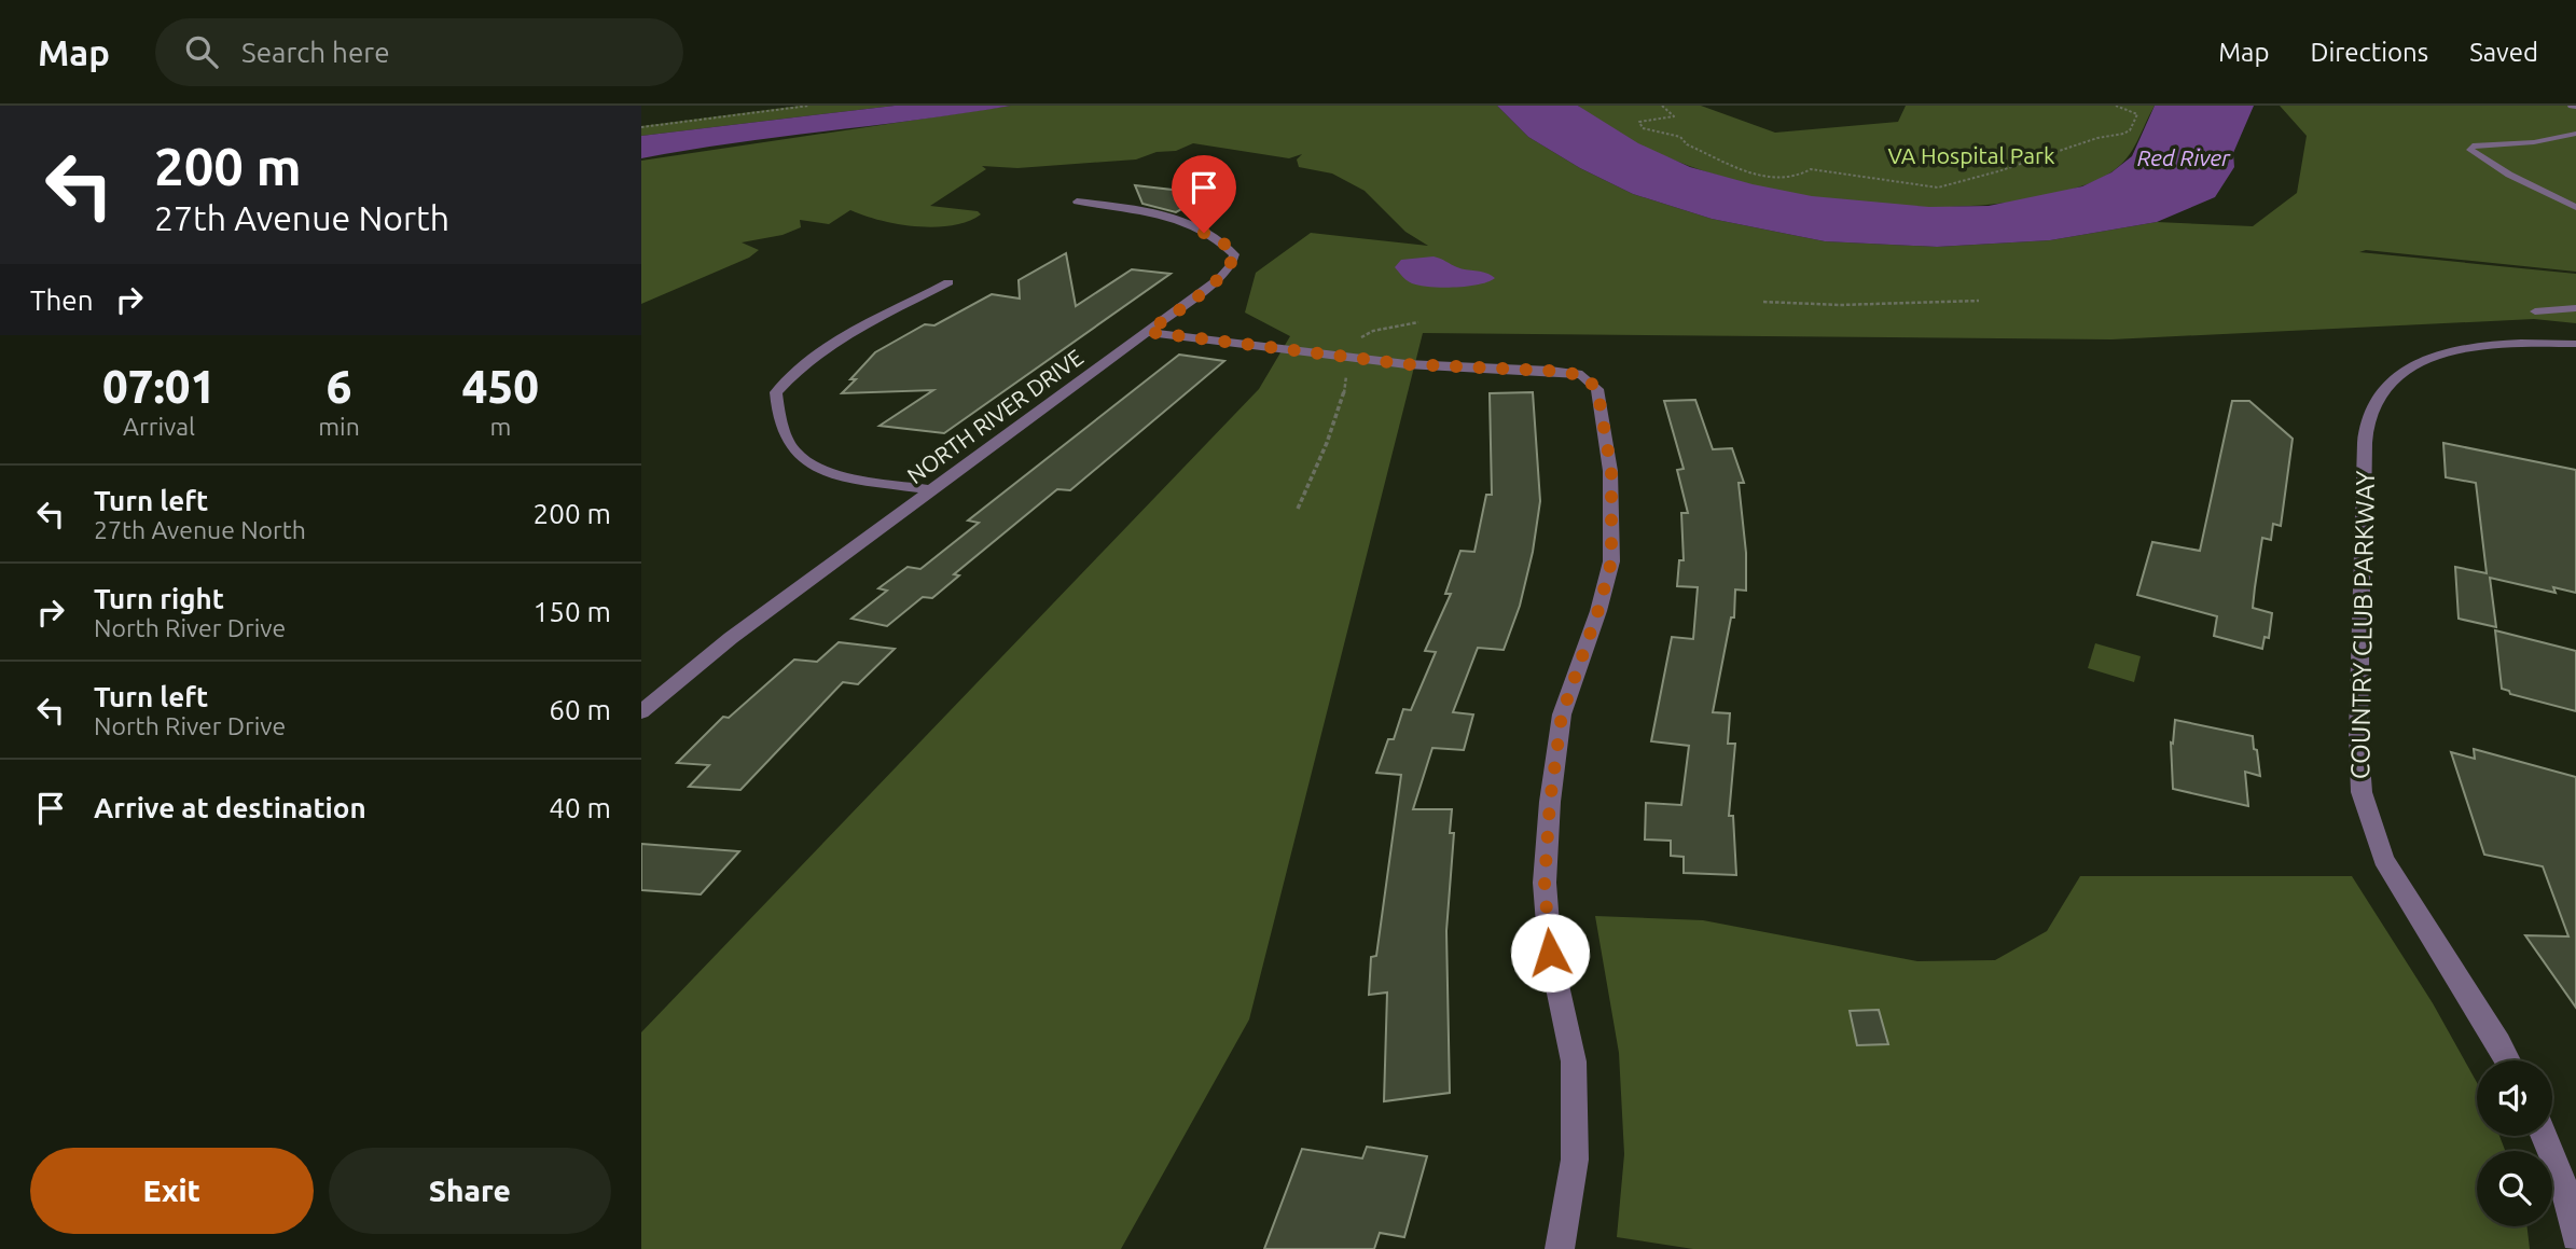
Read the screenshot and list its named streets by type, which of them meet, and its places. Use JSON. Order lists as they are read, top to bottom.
{
  "streets": {
    "street": ["NORTH RIVER DRIVE", "COUNTRY CLUB PARKWAY"]
  },
  "water": ["Red River"],
  "parks": ["VA Hospital Park"],
  "page": {
    "header": "Map",
    "search": "Search here",
    "nav": ["Map", "Directions", "Saved"],
    "turn": ["200 m", "27th Avenue North"],
    "then": "Then",
    "eta": [
      "07:01",
      "Arrival",
      "6",
      "min",
      "450",
      "m"
    ],
    "list": [
      {
        "name": "Turn left",
        "note": "27th Avenue North",
        "value": "200 m"
      },
      {
        "name": "Turn right",
        "note": "North River Drive",
        "value": "150 m"
      },
      {
        "name": "Turn left",
        "note": "North River Drive",
        "value": "60 m"
      },
      {
        "name": "Arrive at destination",
        "value": "40 m"
      }
    ],
    "buttons": ["Exit", "Share"]
  }
}
